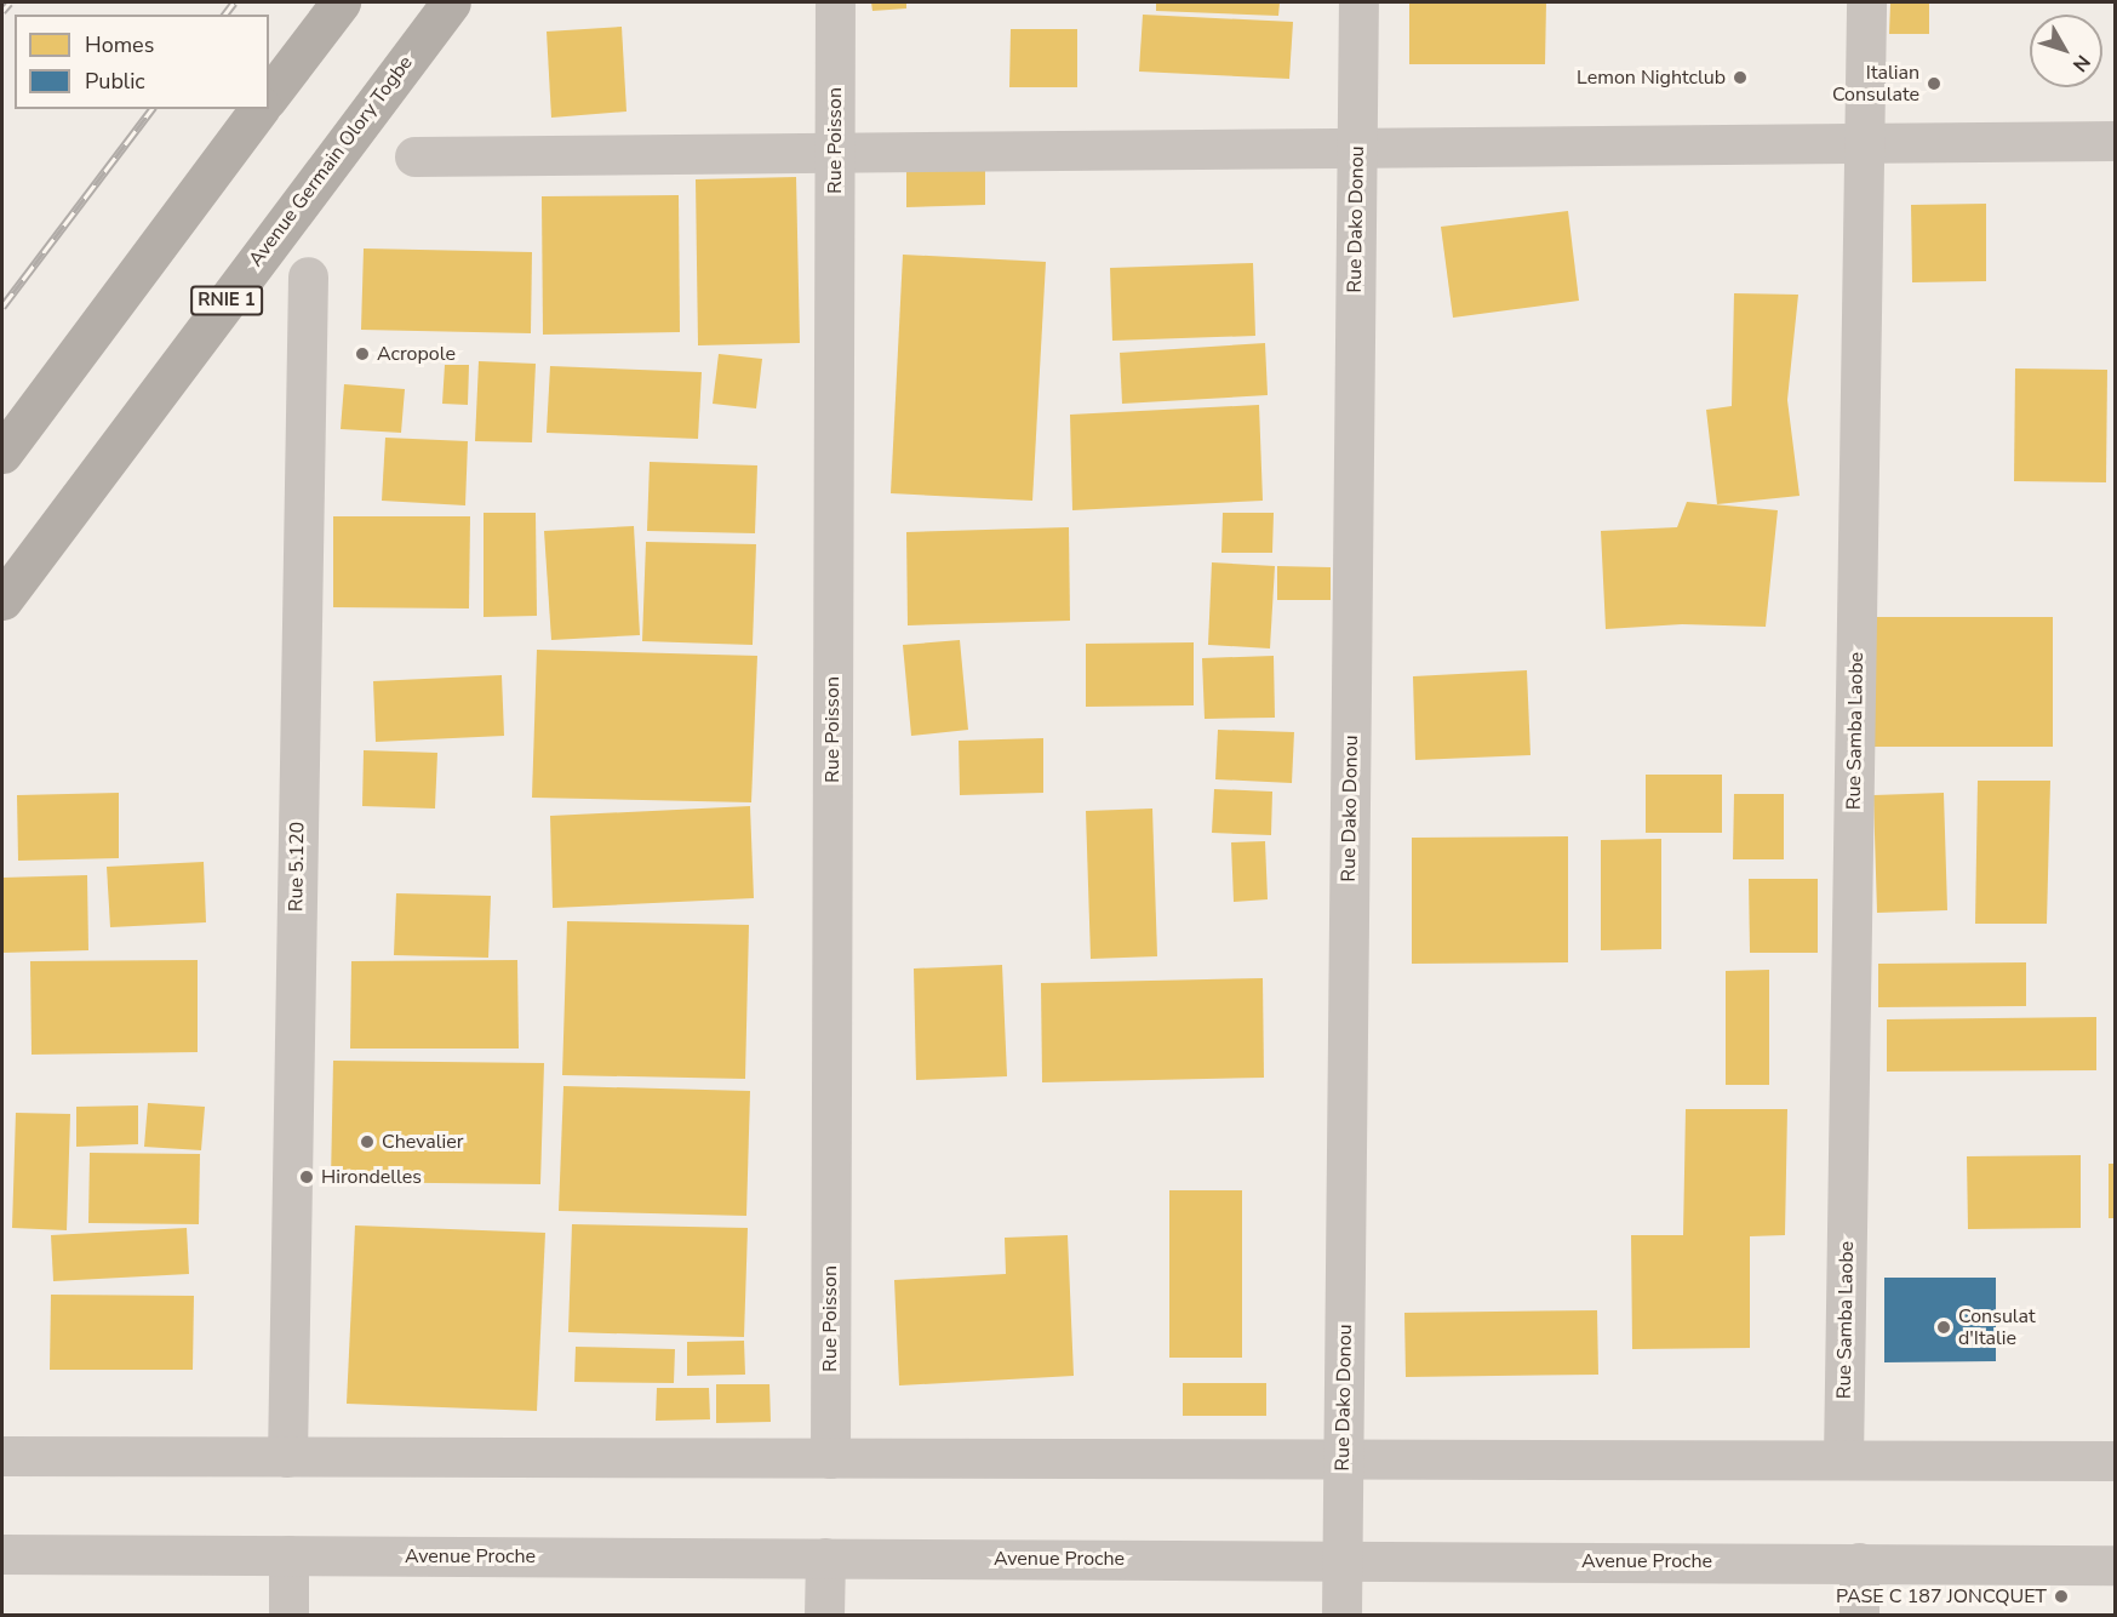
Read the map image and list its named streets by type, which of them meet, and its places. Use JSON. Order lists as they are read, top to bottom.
{
  "streets": {
    "highway": ["Avenue Germain Olory Togbe", "RNIE 1"],
    "street": [
      "Rue Poisson",
      "Rue Dako Donou",
      "Rue Samba Laobe",
      "Rue 5.120",
      "Avenue Proche"
    ]
  },
  "crossings": [
    ["Rue Dako Donou", "Avenue Proche"]
  ],
  "places": [
    "Lemon Nightclub",
    "Italian Consulate",
    "Acropole",
    "Chevalier",
    "Hirondelles",
    "Consulat d'Italie",
    "PASE C 187 JONCQUET"
  ],
  "legend": ["Homes", "Public"],
  "north": "bottom right"
}
